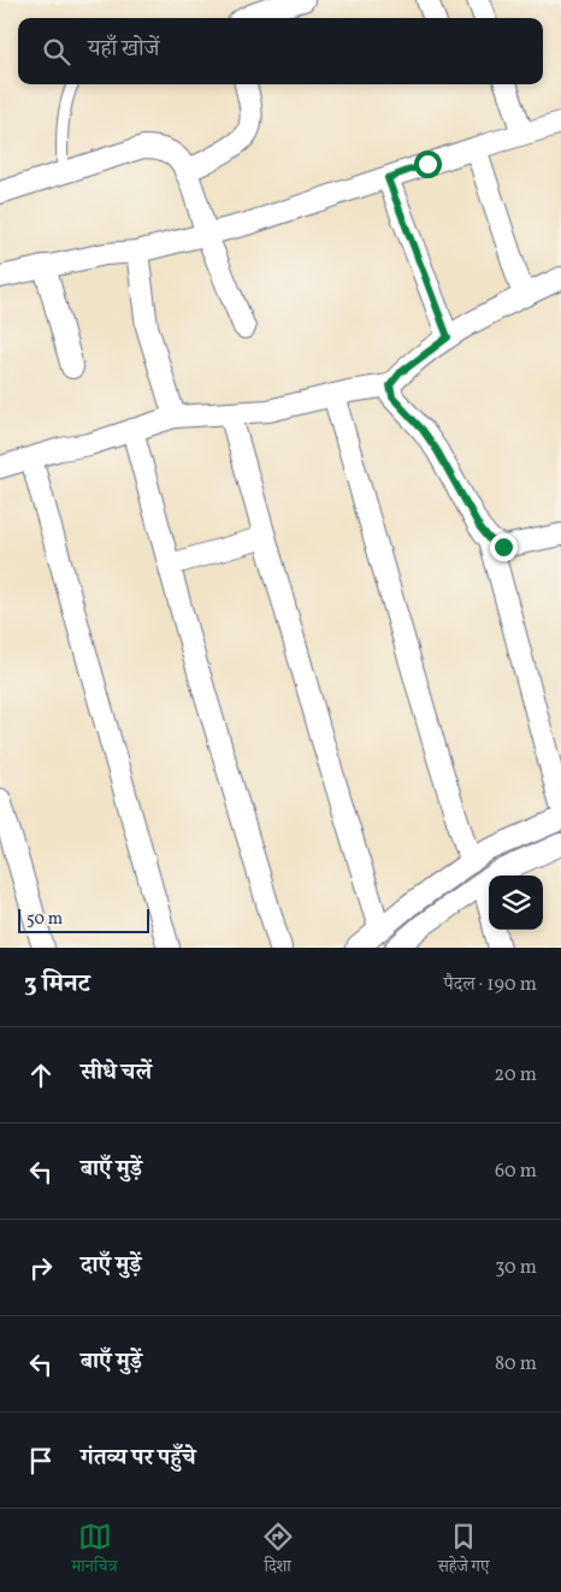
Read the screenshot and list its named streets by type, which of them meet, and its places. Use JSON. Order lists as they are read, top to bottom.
{
  "scale_bar": "50 m",
  "page": {
    "search": "यहाँ खोजें",
    "scale": "50 m",
    "heading": ["3 मिनट", "पैदल · 190 m"],
    "list": [
      ["सीधे चलें", "20 m"],
      ["बाएँ मुड़ें", "60 m"],
      ["दाएँ मुड़ें", "30 m"],
      ["बाएँ मुड़ें", "80 m"],
      "गंतव्य पर पहुँचे"
    ],
    "nav": ["मानचित्र", "दिशा", "सहेजे गए"]
  }
}
